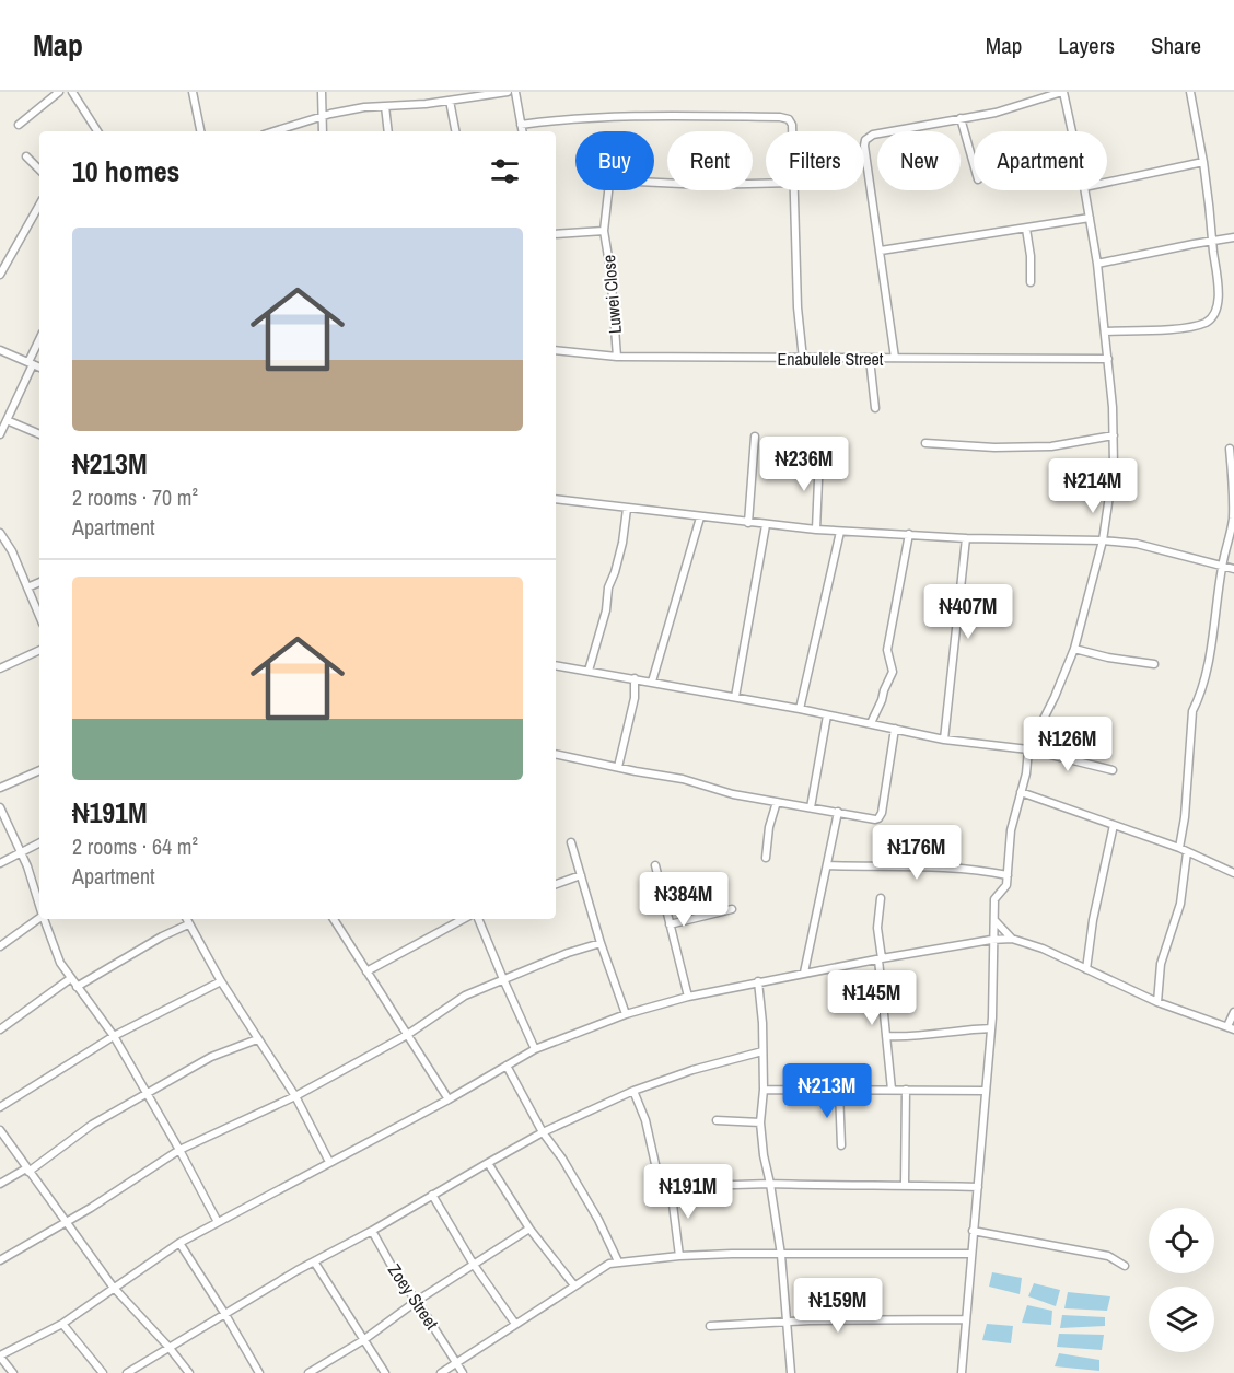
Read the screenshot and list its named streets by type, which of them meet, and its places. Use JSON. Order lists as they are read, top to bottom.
{
  "streets": {
    "street": ["Luwei Close", "Enabulele Street", "Zoey Street"]
  },
  "crossings": [
    ["Luwei Close", "Enabulele Street"]
  ],
  "page": {
    "header": "Map",
    "nav": ["Map", "Layers", "Share"],
    "chip": [
      "Buy",
      "Rent",
      "Filters",
      "New",
      "Apartment"
    ],
    "heading": "10 homes",
    "list": [
      {
        "name": "₦213M",
        "note": "2 rooms · 70 m² · Apartment"
      },
      {
        "name": "₦191M",
        "note": "2 rooms · 64 m² · Apartment"
      }
    ],
    "price": [
      "₦236M",
      "₦214M",
      "₦407M",
      "₦126M",
      "₦176M",
      "₦384M",
      "₦145M",
      "₦213M",
      "₦191M",
      "₦159M"
    ]
  }
}
